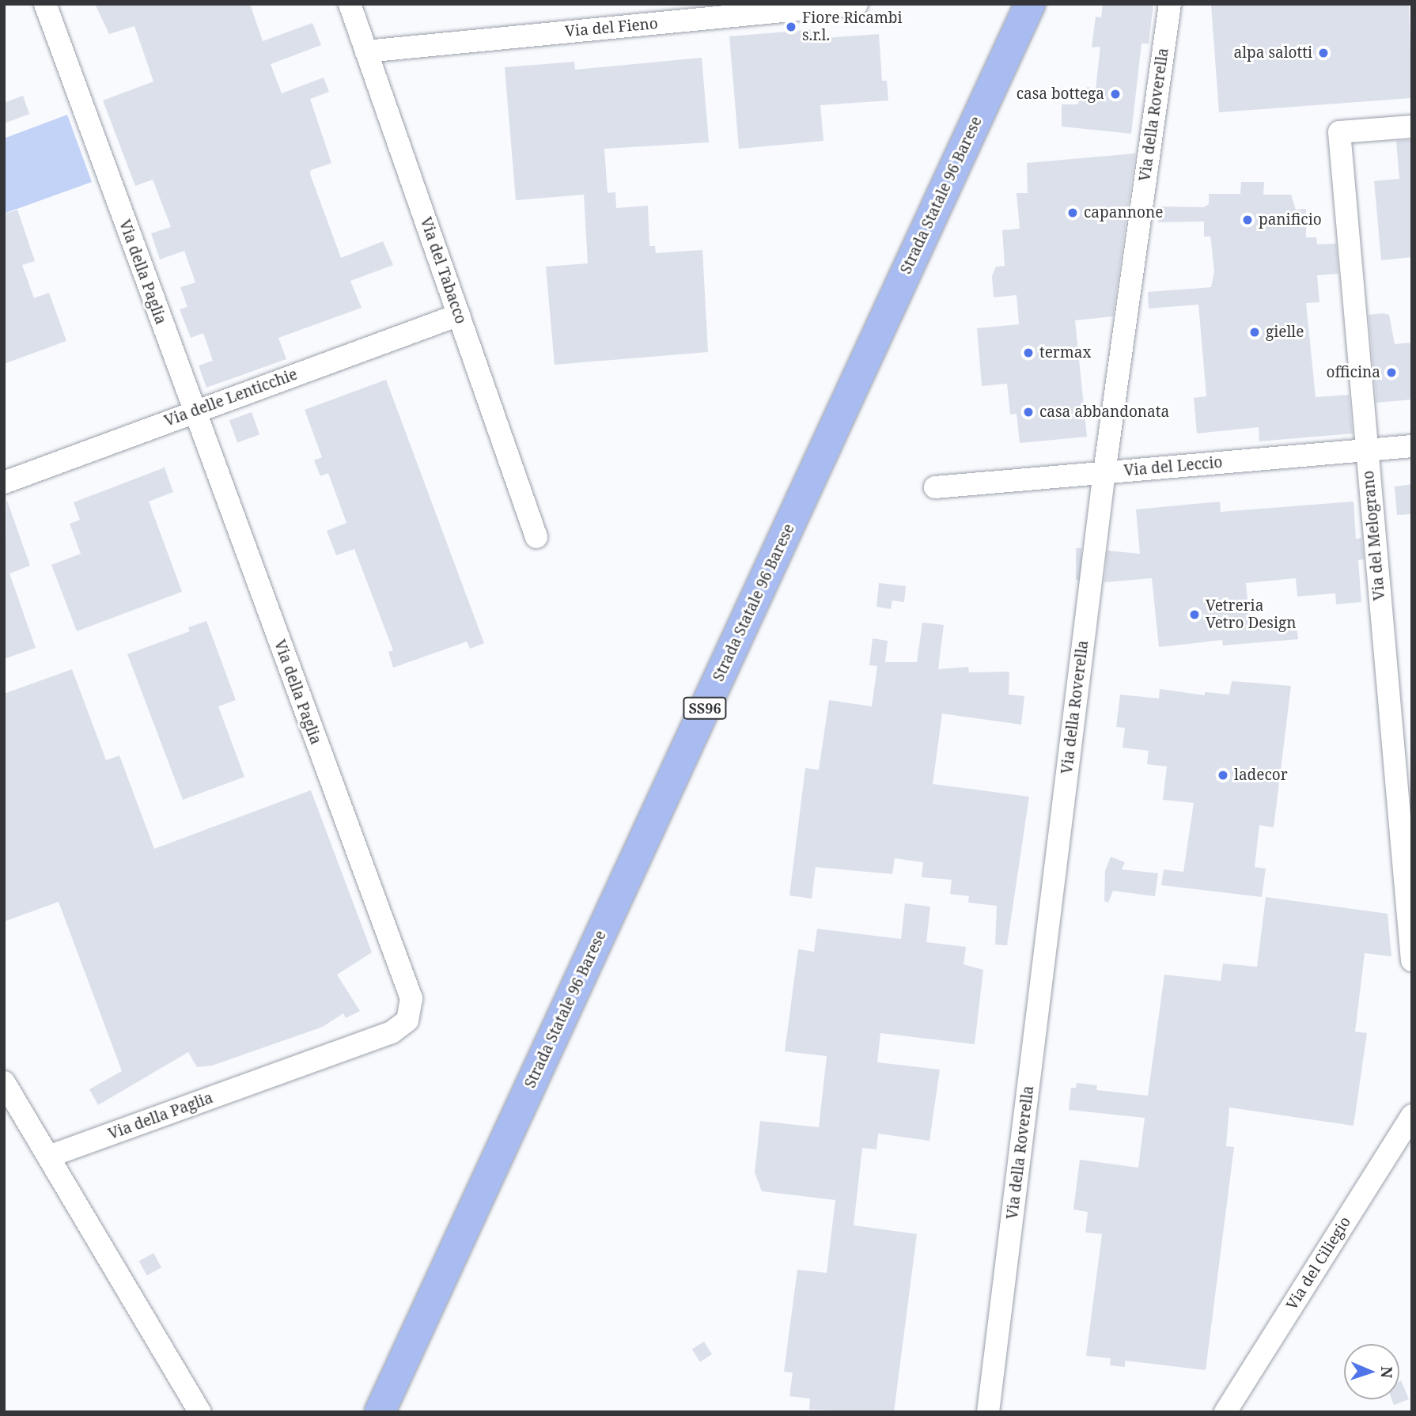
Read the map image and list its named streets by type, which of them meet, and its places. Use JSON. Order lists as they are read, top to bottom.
{
  "streets": {
    "main road": ["Strada Statale 96 Barese", "SS96"],
    "street": [
      "Via del Fieno",
      "Via della Roverella",
      "Via del Tabacco",
      "Via della Paglia",
      "Via delle Lenticchie",
      "Via del Leccio",
      "Via del Melograno",
      "Via del Ciliegio"
    ]
  },
  "crossings": [
    ["Via del Fieno", "Via del Tabacco"],
    ["Via della Roverella", "Via del Leccio"],
    ["Via del Tabacco", "Via delle Lenticchie"],
    ["Via della Paglia", "Via delle Lenticchie"],
    ["Via del Leccio", "Via del Melograno"]
  ],
  "places": [
    "Fiore Ricambi s.r.l.",
    "alpa salotti",
    "casa bottega",
    "capannone",
    "panificio",
    "gielle",
    "termax",
    "officina",
    "casa abbandonata",
    "Vetreria Vetro Design",
    "ladecor"
  ],
  "north": "right"
}
